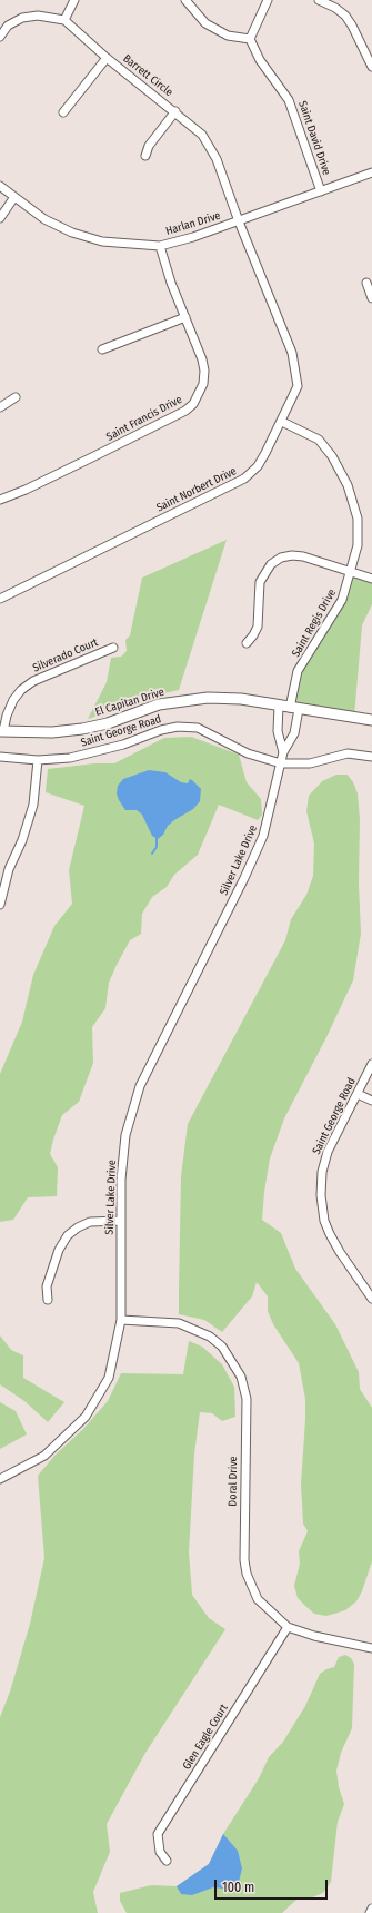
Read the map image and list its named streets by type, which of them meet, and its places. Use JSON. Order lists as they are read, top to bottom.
{
  "streets": {
    "street": [
      "Barrett Circle",
      "Saint David Drive",
      "Harlan Drive",
      "Saint Francis Drive",
      "Saint Norbert Drive",
      "Saint Regis Drive",
      "Silverado Court",
      "El Capitan Drive",
      "Saint George Road",
      "Silver Lake Drive",
      "Doral Drive",
      "Glen Eagle Court"
    ]
  },
  "crossings": [
    ["Barrett Circle", "Harlan Drive"],
    ["Barrett Circle", "Saint Norbert Drive"],
    ["Saint David Drive", "Harlan Drive"],
    ["Harlan Drive", "Saint Francis Drive"],
    ["Harlan Drive", "Saint Norbert Drive"],
    ["Saint Norbert Drive", "Saint Regis Drive"],
    ["Saint Regis Drive", "El Capitan Drive"],
    ["Saint Regis Drive", "Silver Lake Drive"],
    ["Silverado Court", "El Capitan Drive"],
    ["Saint George Road", "Silver Lake Drive"],
    ["Silver Lake Drive", "Doral Drive"],
    ["Doral Drive", "Glen Eagle Court"]
  ],
  "scale_bar": "100 m"
}
